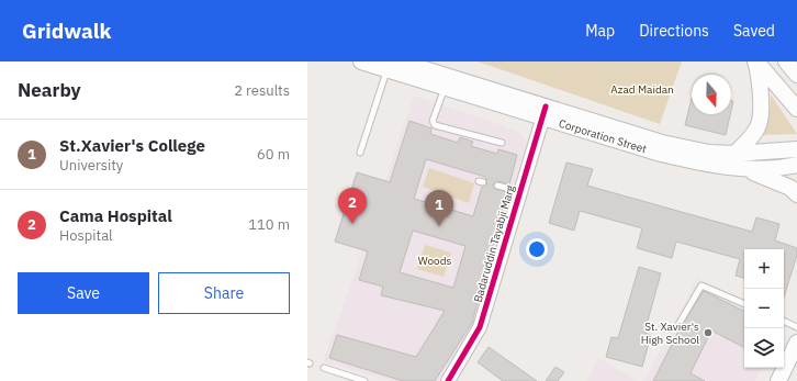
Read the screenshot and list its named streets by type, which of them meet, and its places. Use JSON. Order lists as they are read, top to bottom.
{
  "streets": {
    "main road": ["Corporation Street"],
    "street": ["Badaruddin Tayabji Marg"]
  },
  "crossings": [
    ["Corporation Street", "Badaruddin Tayabji Marg"]
  ],
  "parks": ["Azad Maidan", "Woods"],
  "places": ["St. Xavier's High School"],
  "north": "bottom",
  "page": {
    "header": "Gridwalk",
    "nav": ["Map", "Directions", "Saved"],
    "heading": ["Nearby", "2 results"],
    "list": [
      {
        "mark": "1",
        "name": "St.Xavier's College",
        "note": "University",
        "value": "60 m"
      },
      {
        "mark": "2",
        "name": "Cama Hospital",
        "note": "Hospital",
        "value": "110 m"
      }
    ],
    "pins": ["2", "1"],
    "map_buttons": ["+", "−"],
    "buttons": ["Save", "Share"]
  }
}
